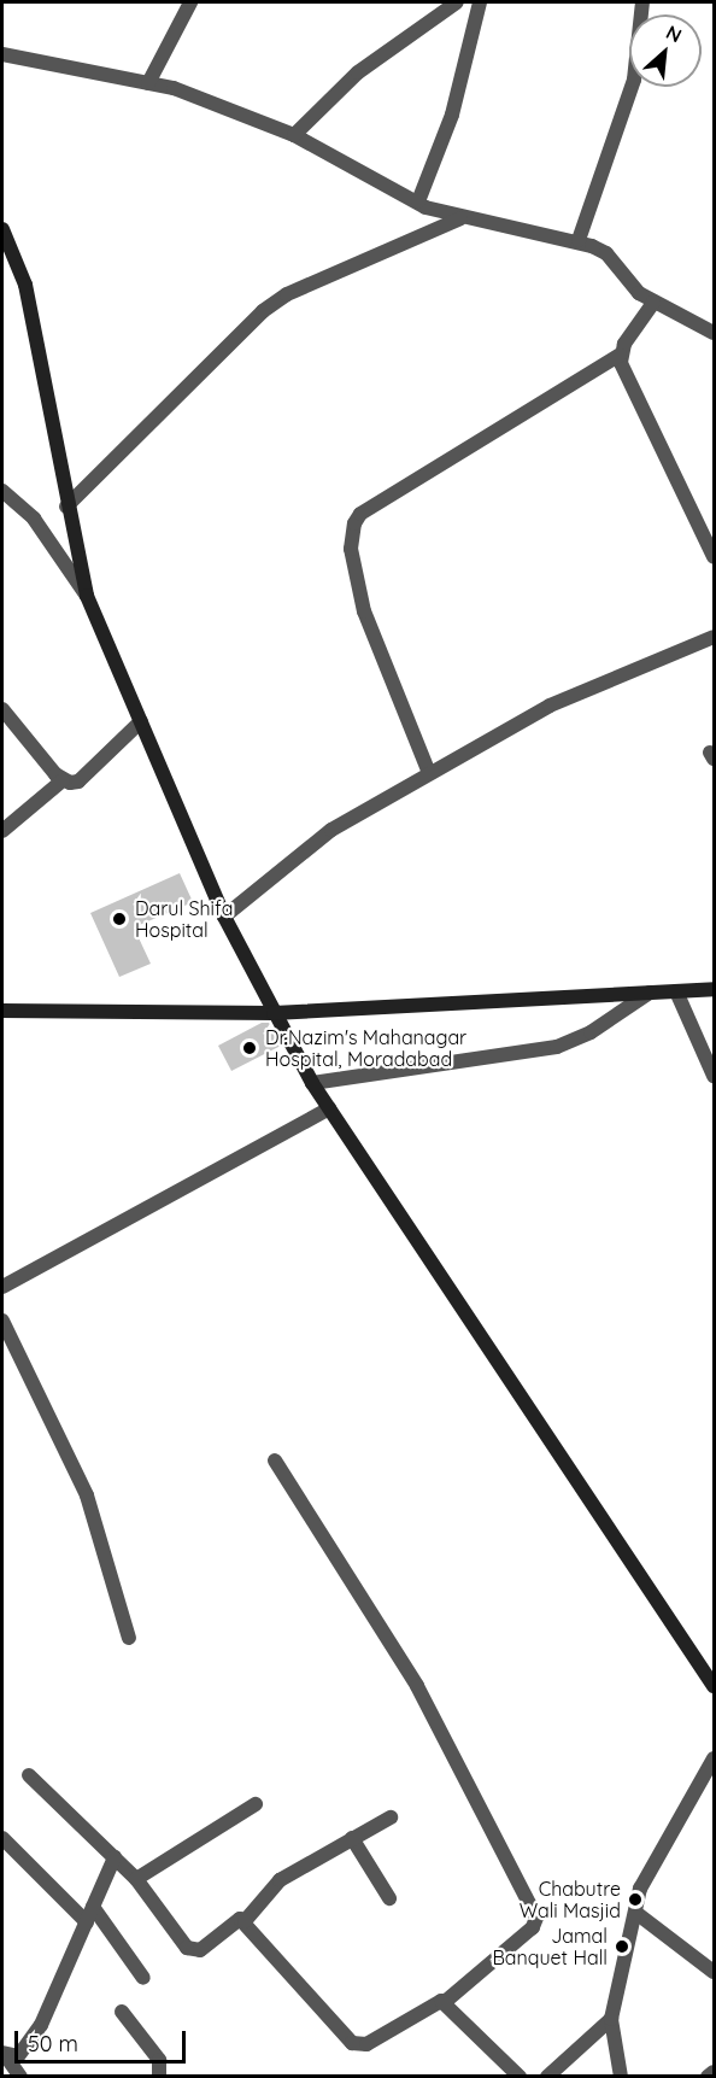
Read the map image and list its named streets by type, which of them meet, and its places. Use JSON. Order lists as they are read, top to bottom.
{
  "places": [
    "Darul Shifa Hospital",
    "Dr.Nazim's Mahanagar Hospital, Moradabad",
    "Chabutre Wali Masjid",
    "Jamal Banquet Hall"
  ],
  "scale_bar": "50 m",
  "north": "top right"
}
